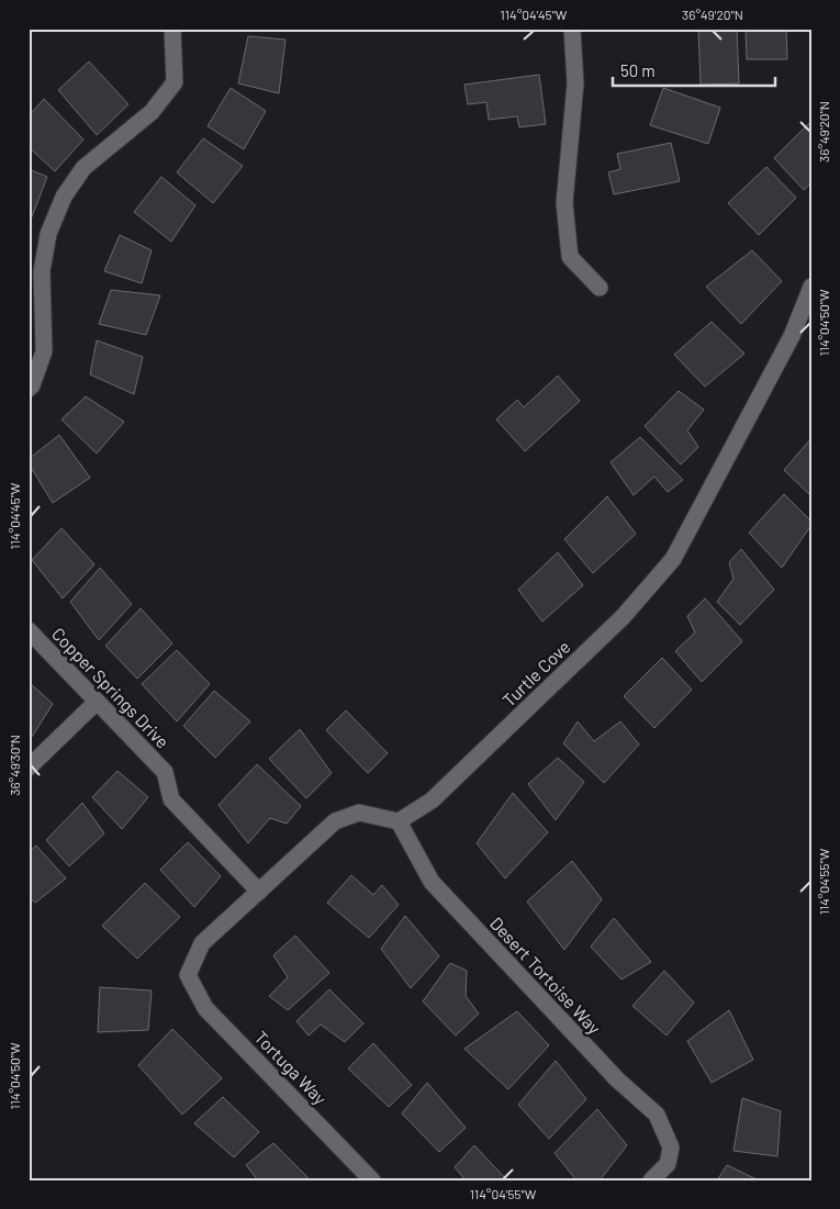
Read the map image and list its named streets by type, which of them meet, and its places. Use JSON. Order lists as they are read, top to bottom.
{
  "streets": {
    "street": [
      "Turtle Cove",
      "Copper Springs Drive",
      "Desert Tortoise Way",
      "Tortuga Way"
    ]
  },
  "crossings": [
    ["Turtle Cove", "Desert Tortoise Way"],
    ["Copper Springs Drive", "Tortuga Way"]
  ],
  "scale_bar": "50 m",
  "coordinates": [
    "114°04'45\"W",
    "36°49'20\"N",
    "114°04'50\"W",
    "36°49'30\"N",
    "114°04'55\"W"
  ]
}
